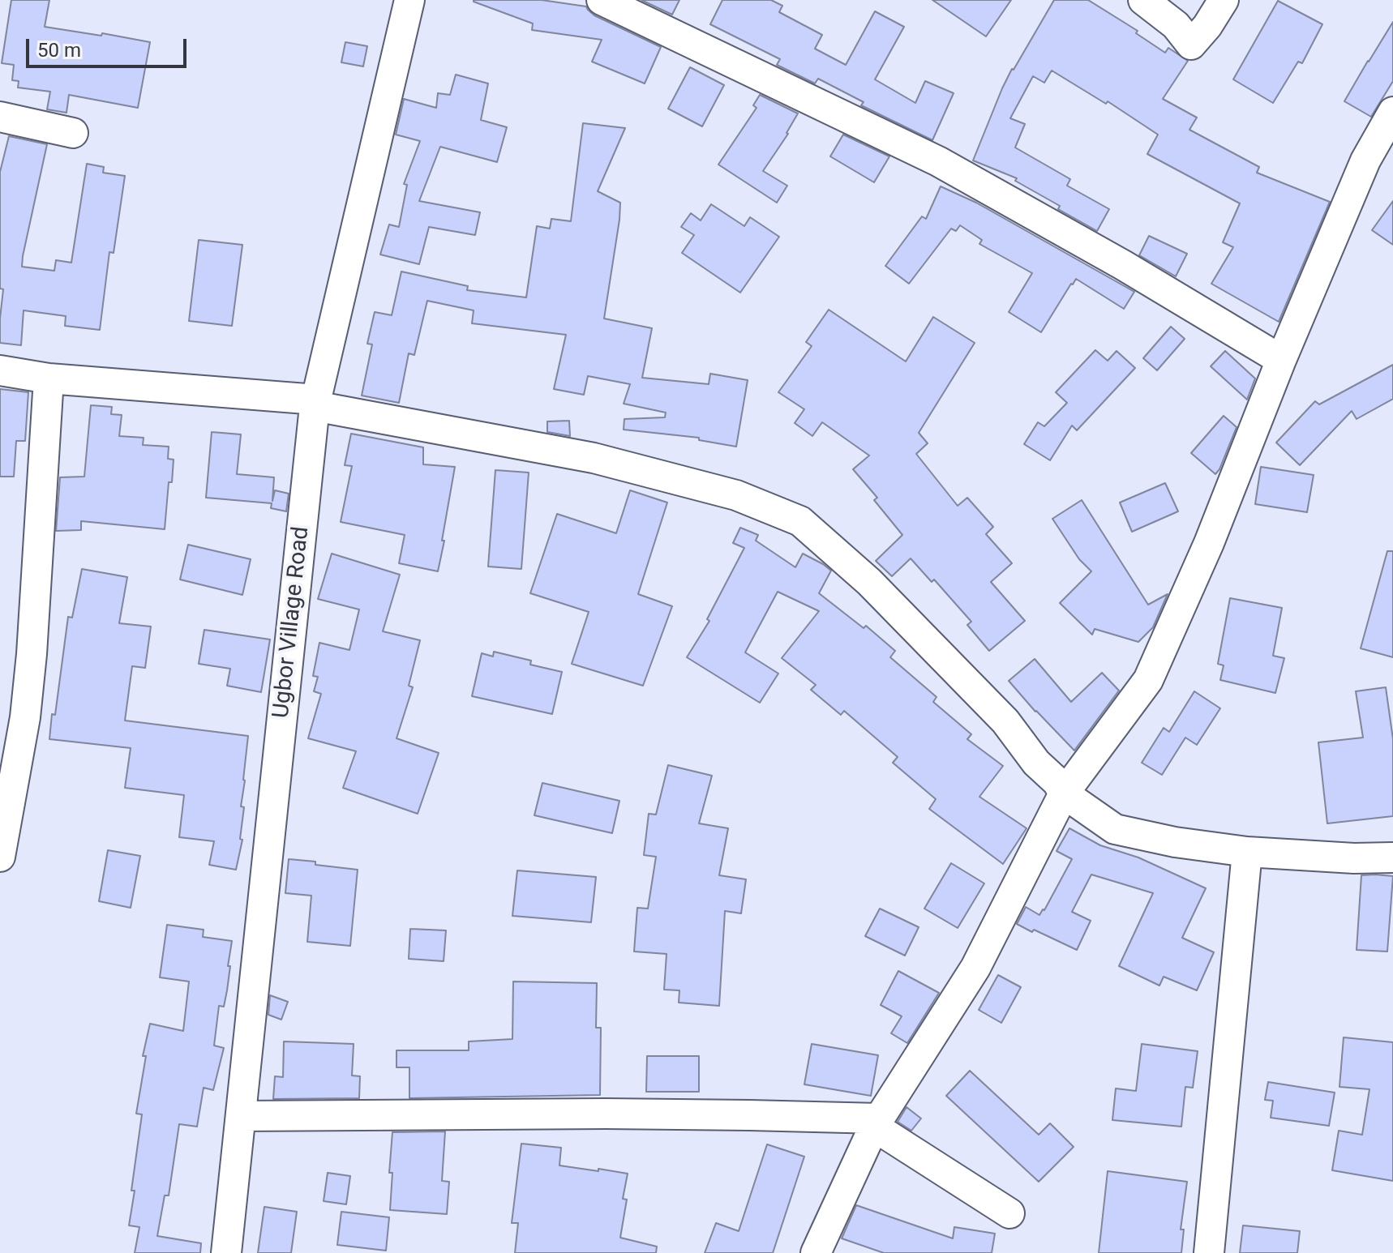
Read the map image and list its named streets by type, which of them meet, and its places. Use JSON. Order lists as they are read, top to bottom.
{
  "streets": {
    "street": ["Ugbor Village Road"]
  },
  "scale_bar": "50 m"
}
